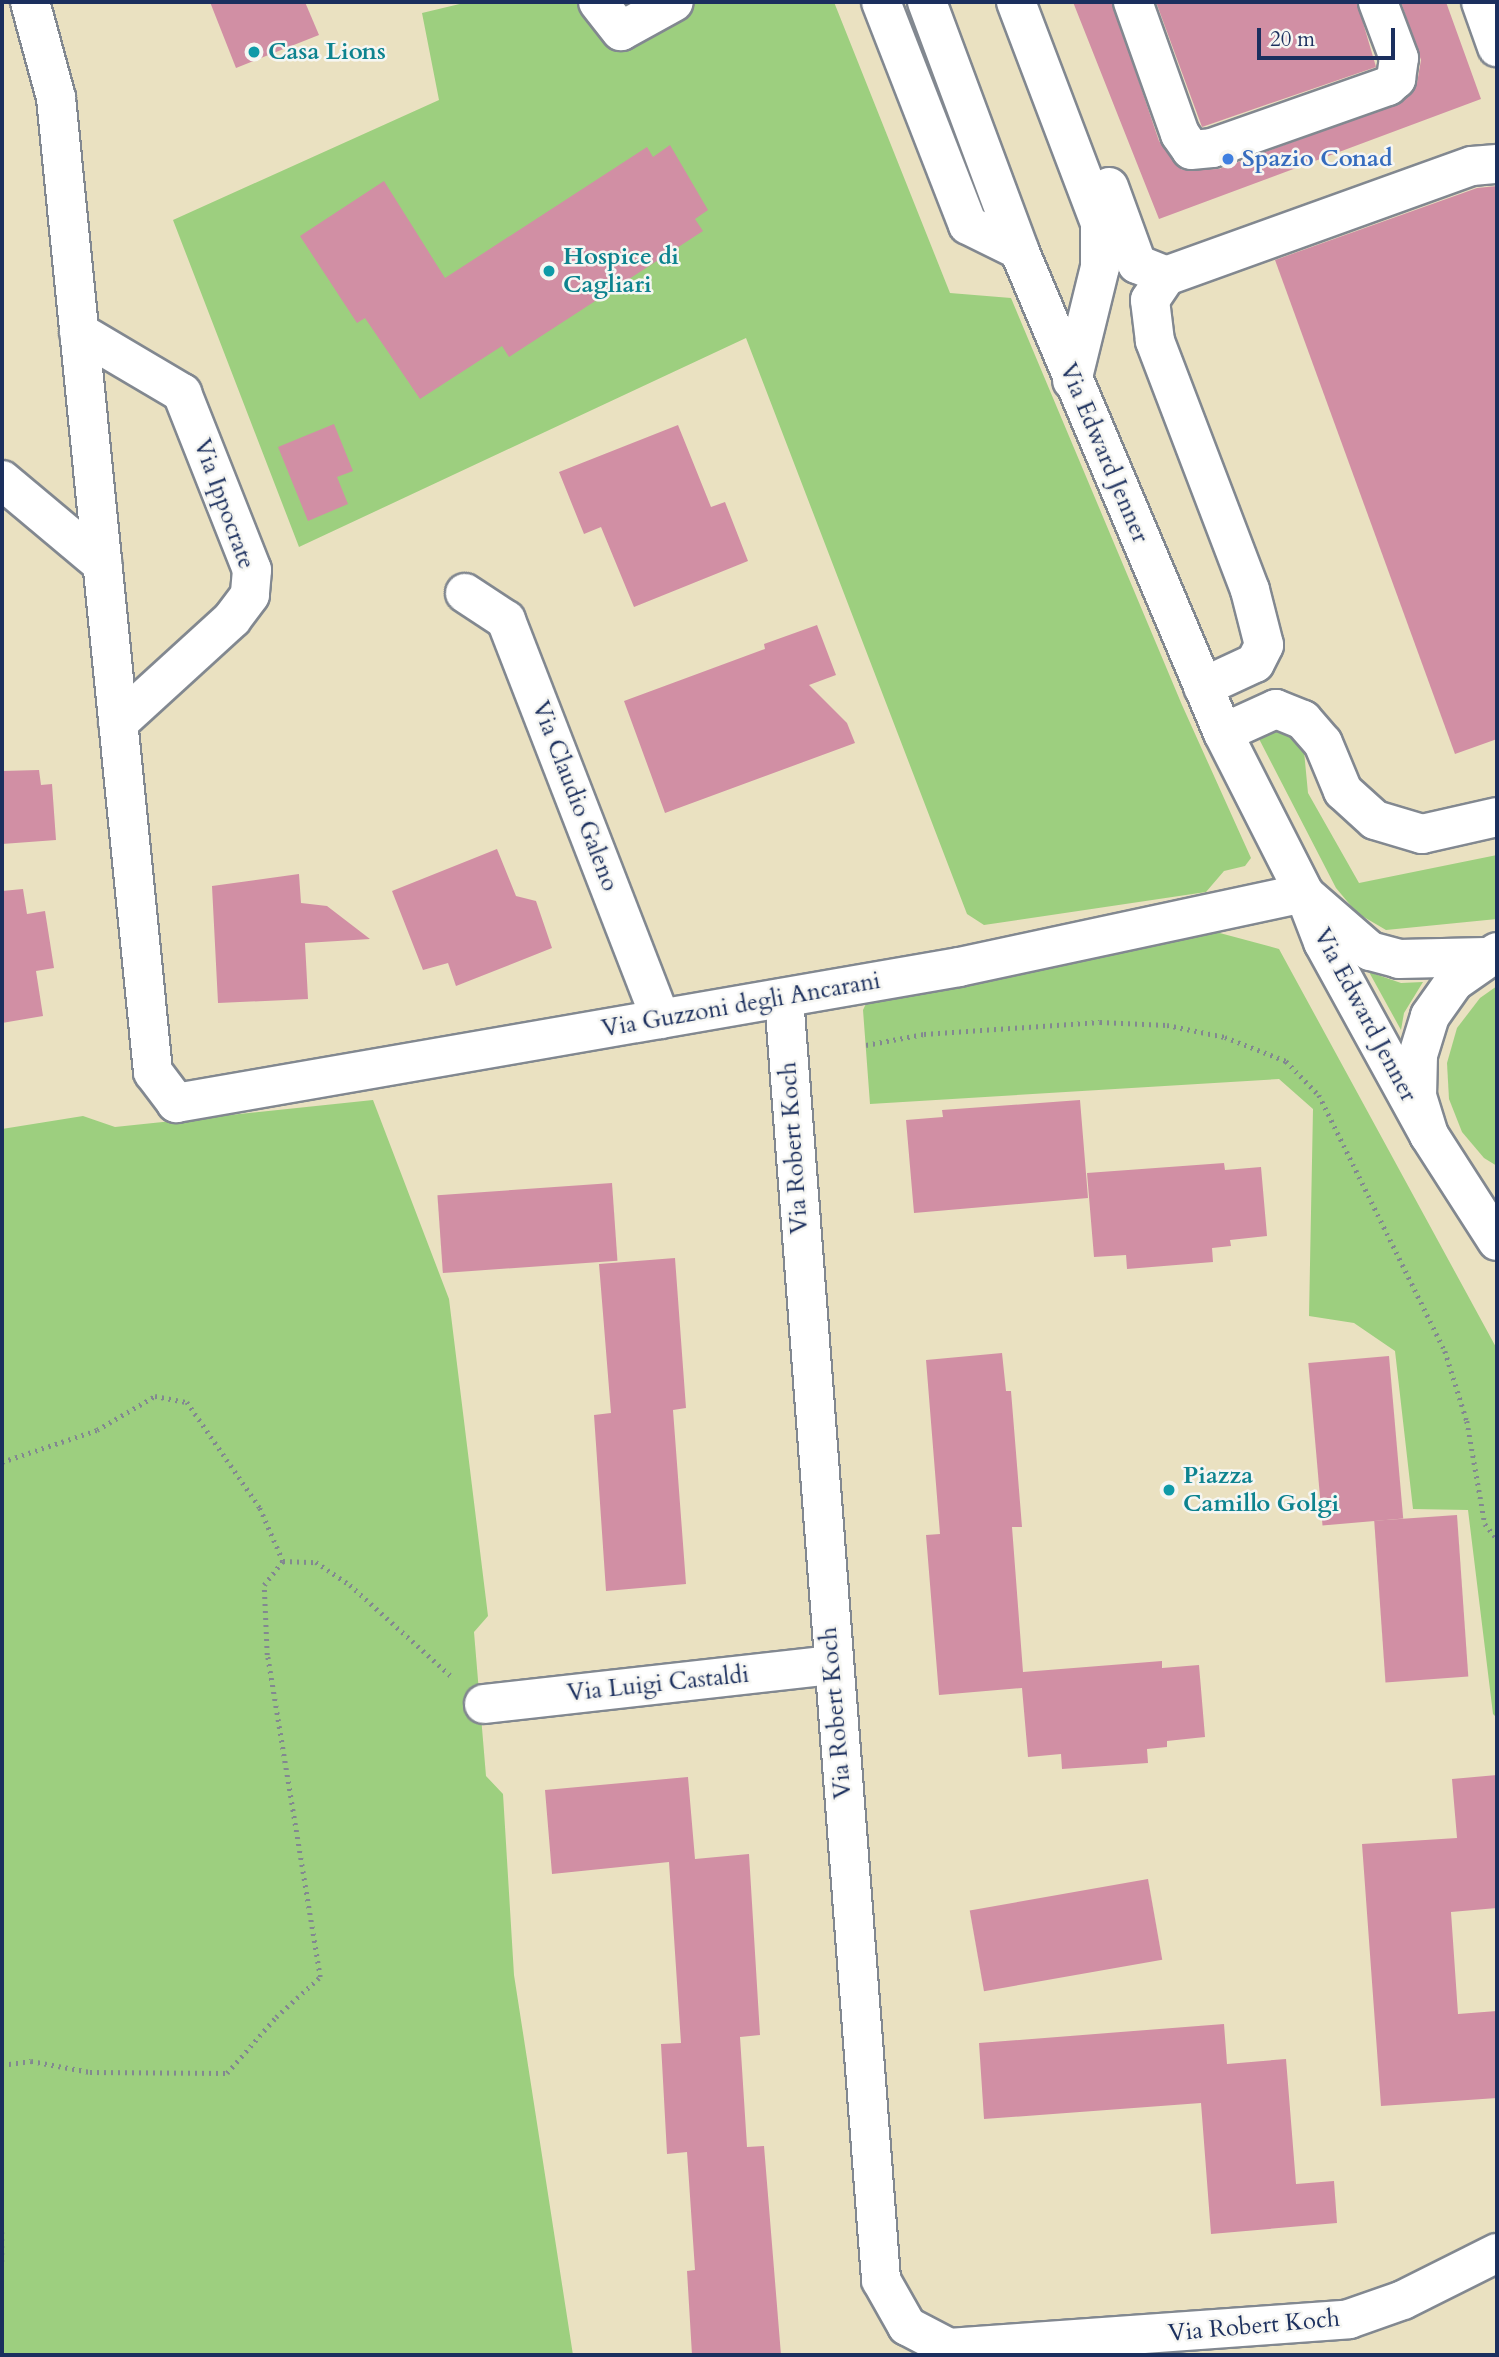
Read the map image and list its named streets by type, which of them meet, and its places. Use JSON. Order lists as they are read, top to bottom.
{
  "streets": {
    "street": [
      "Via Edward Jenner",
      "Via Ippocrate",
      "Via Claudio Galeno",
      "Via Guzzoni degli Ancarani",
      "Via Robert Koch",
      "Via Luigi Castaldi"
    ]
  },
  "crossings": [
    ["Via Edward Jenner", "Via Guzzoni degli Ancarani"],
    ["Via Ippocrate", "Via Guzzoni degli Ancarani"],
    ["Via Claudio Galeno", "Via Guzzoni degli Ancarani"],
    ["Via Guzzoni degli Ancarani", "Via Robert Koch"],
    ["Via Robert Koch", "Via Luigi Castaldi"]
  ],
  "places": [
    "Casa Lions",
    "Spazio Conad",
    "Hospice di Cagliari",
    "Piazza Camillo Golgi"
  ],
  "scale_bar": "20 m"
}
